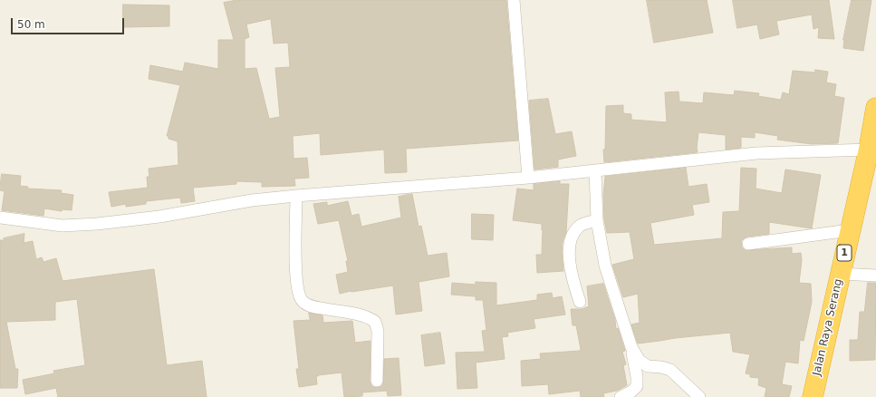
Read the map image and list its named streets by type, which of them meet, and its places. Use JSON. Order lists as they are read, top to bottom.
{
  "streets": {
    "highway": ["1", "Jalan Raya Serang"]
  },
  "scale_bar": "50 m"
}
